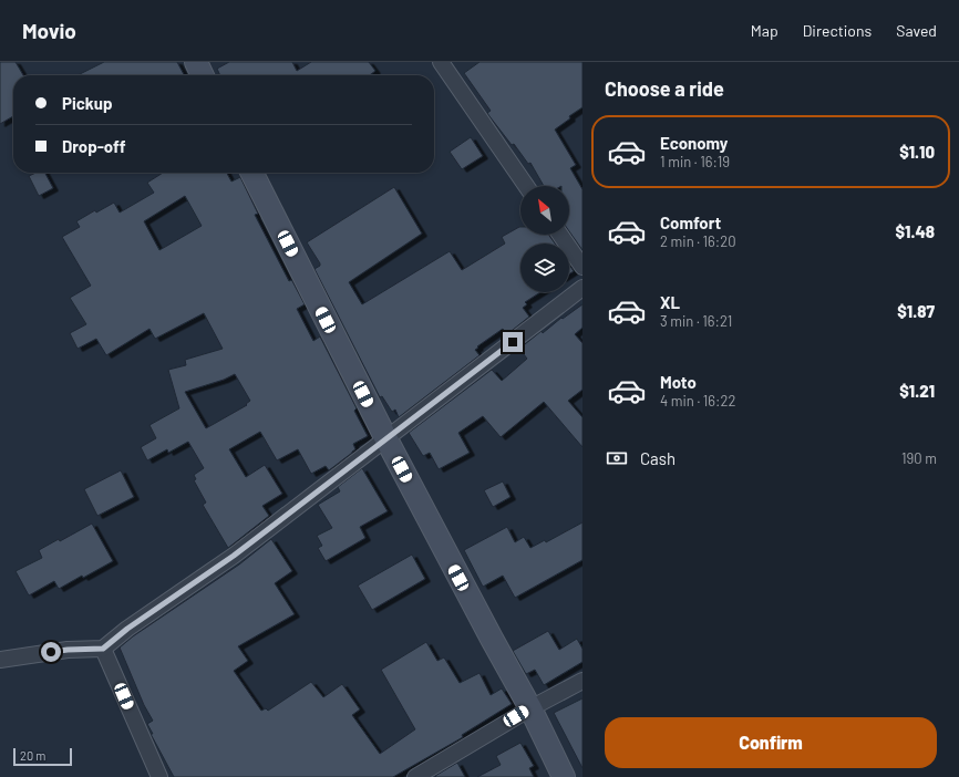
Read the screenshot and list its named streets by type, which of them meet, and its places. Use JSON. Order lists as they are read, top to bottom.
{
  "scale_bar": "20 m",
  "north": "top left",
  "page": {
    "header": "Movio",
    "nav": ["Map", "Directions", "Saved"],
    "heading": "Choose a ride",
    "banner": ["Pickup", "Drop-off"],
    "list": [
      {
        "name": "Economy",
        "note": "1 min · 16:19",
        "value": "$1.10"
      },
      {
        "name": "Comfort",
        "note": "2 min · 16:20",
        "value": "$1.48"
      },
      {
        "name": "XL",
        "note": "3 min · 16:21",
        "value": "$1.87"
      },
      {
        "name": "Moto",
        "note": "4 min · 16:22",
        "value": "$1.21"
      }
    ],
    "pay": ["Cash", "190 m"],
    "buttons": "Confirm",
    "scale": "20 m"
  }
}
